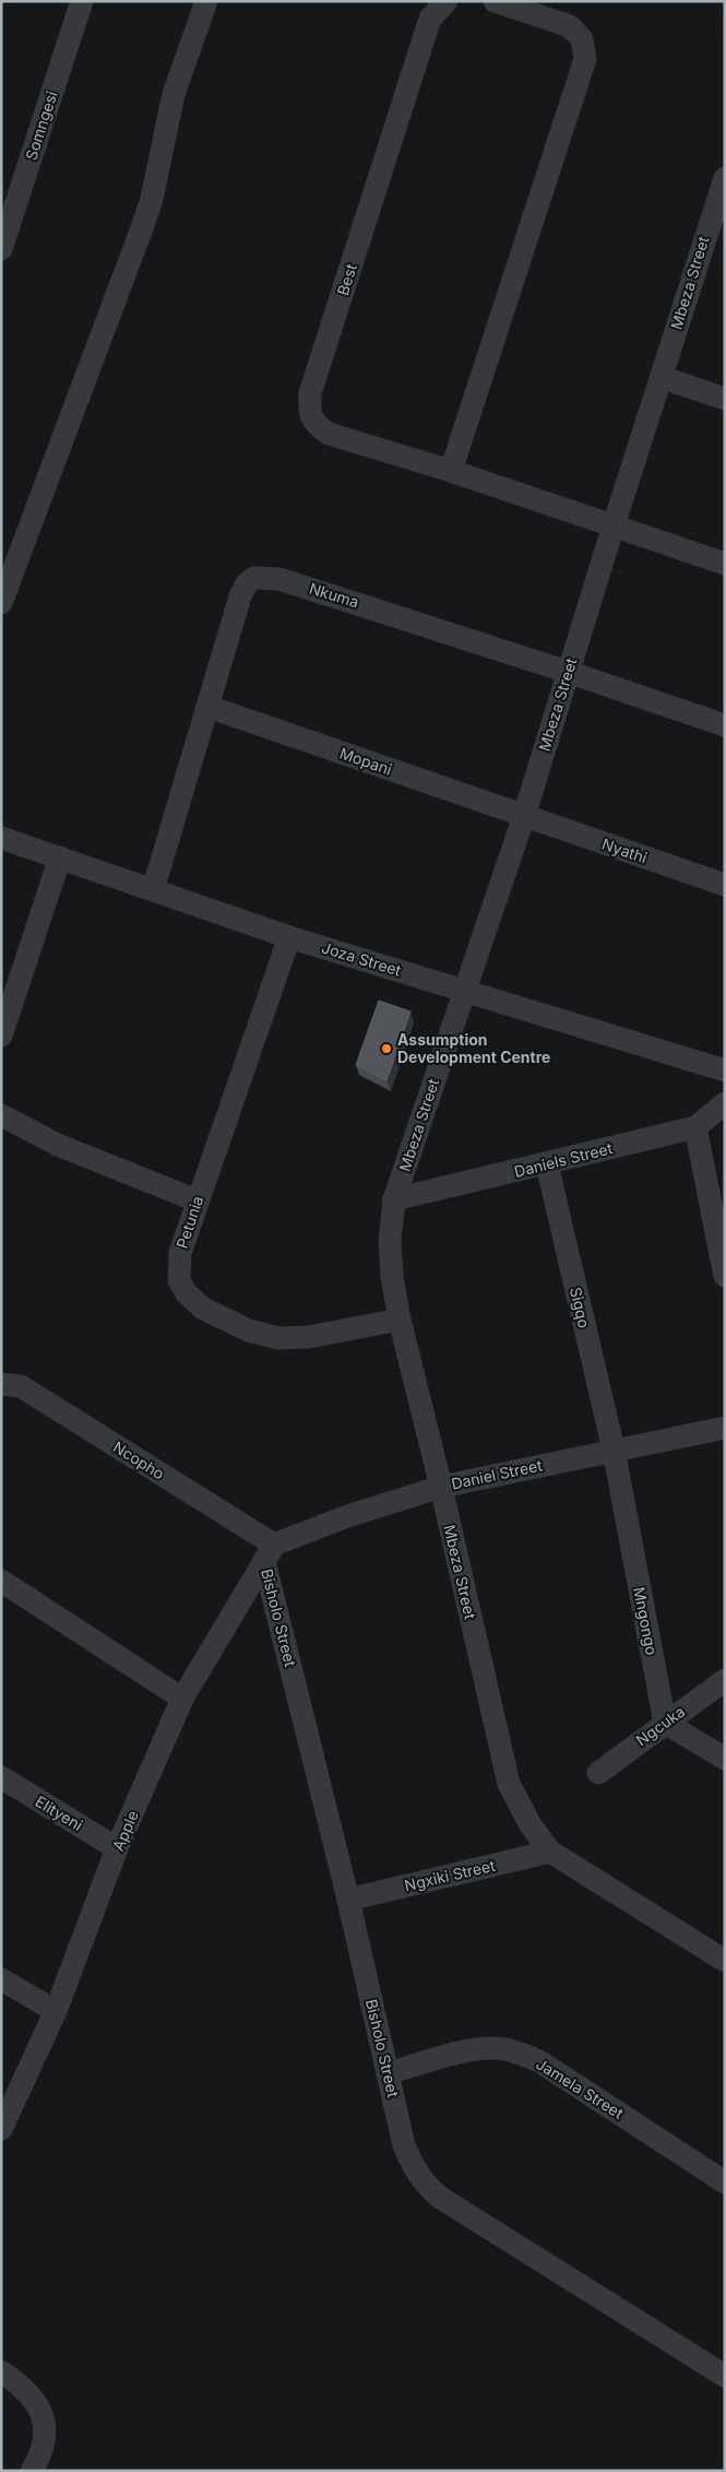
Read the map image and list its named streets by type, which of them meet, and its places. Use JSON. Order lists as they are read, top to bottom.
{
  "streets": {
    "street": [
      "Somngesi",
      "Best",
      "Mbeza Street",
      "Nkuma",
      "Mopani",
      "Nyathi",
      "Joza Street",
      "Daniels Street",
      "Petunia",
      "Sigqo",
      "Ncopho",
      "Daniel Street",
      "Bisholo Street",
      "Mngongo",
      "Ngcuka",
      "Elityeni",
      "Apple",
      "Ngxiki Street",
      "Jamela Street"
    ]
  },
  "crossings": [
    ["Best", "Mbeza Street"],
    ["Mbeza Street", "Nkuma"],
    ["Mbeza Street", "Mopani"],
    ["Mbeza Street", "Nyathi"],
    ["Mbeza Street", "Joza Street"],
    ["Mbeza Street", "Daniels Street"],
    ["Mbeza Street", "Petunia"],
    ["Mbeza Street", "Daniel Street"],
    ["Mbeza Street", "Ngxiki Street"],
    ["Nkuma", "Mopani"],
    ["Nkuma", "Joza Street"],
    ["Mopani", "Nyathi"],
    ["Joza Street", "Petunia"],
    ["Daniels Street", "Sigqo"],
    ["Sigqo", "Daniel Street"],
    ["Sigqo", "Mngongo"],
    ["Ncopho", "Daniel Street"],
    ["Ncopho", "Bisholo Street"],
    ["Ncopho", "Apple"],
    ["Daniel Street", "Bisholo Street"],
    ["Daniel Street", "Mngongo"],
    ["Daniel Street", "Apple"],
    ["Bisholo Street", "Apple"],
    ["Bisholo Street", "Ngxiki Street"],
    ["Bisholo Street", "Jamela Street"],
    ["Mngongo", "Ngcuka"],
    ["Elityeni", "Apple"]
  ],
  "places": ["Assumption Development Centre"]
}
